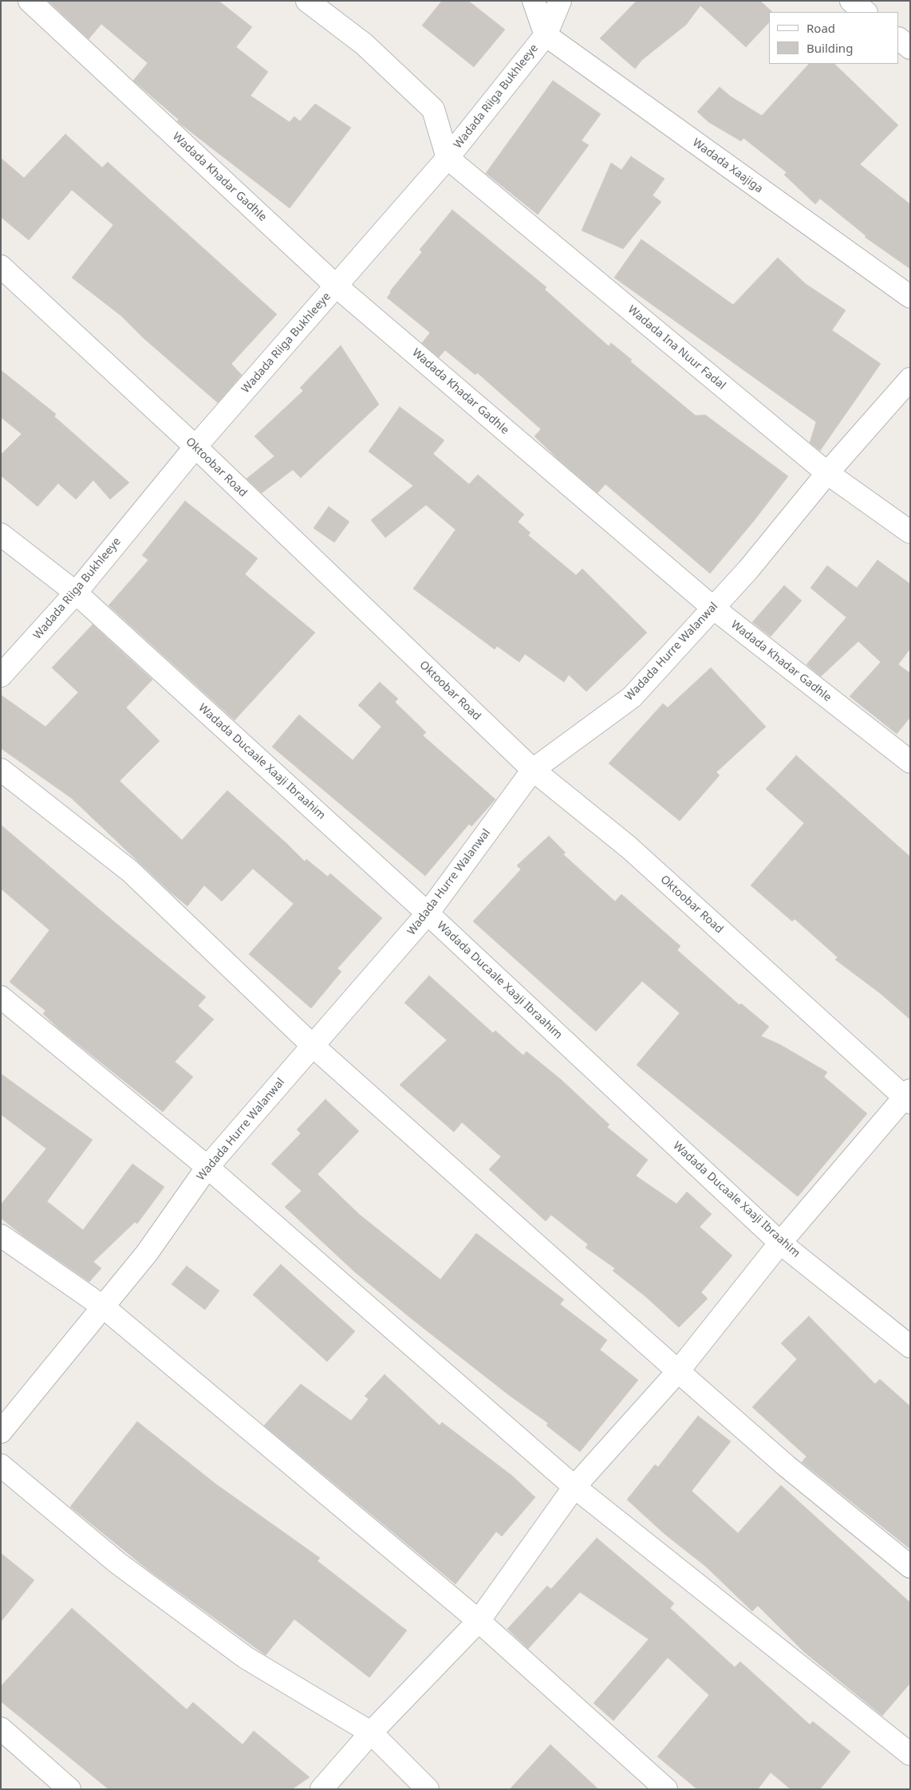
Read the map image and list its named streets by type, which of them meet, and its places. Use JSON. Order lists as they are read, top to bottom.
{
  "streets": {
    "street": [
      "Wadada Riiga Bukhleeye",
      "Wadada Xaajiga",
      "Wadada Khadar Gadhle",
      "Wadada Ina Nuur Fadal",
      "Oktoobar Road",
      "Wadada Hurre Walanwal",
      "Wadada Ducaale Xaaji Ibraahim"
    ]
  },
  "crossings": [
    ["Wadada Riiga Bukhleeye", "Wadada Xaajiga"],
    ["Wadada Riiga Bukhleeye", "Wadada Khadar Gadhle"],
    ["Wadada Riiga Bukhleeye", "Wadada Ina Nuur Fadal"],
    ["Wadada Riiga Bukhleeye", "Oktoobar Road"],
    ["Wadada Riiga Bukhleeye", "Wadada Ducaale Xaaji Ibraahim"],
    ["Wadada Khadar Gadhle", "Wadada Hurre Walanwal"],
    ["Wadada Ina Nuur Fadal", "Wadada Hurre Walanwal"],
    ["Oktoobar Road", "Wadada Hurre Walanwal"],
    ["Wadada Hurre Walanwal", "Wadada Ducaale Xaaji Ibraahim"]
  ],
  "legend": ["Road", "Building"]
}
